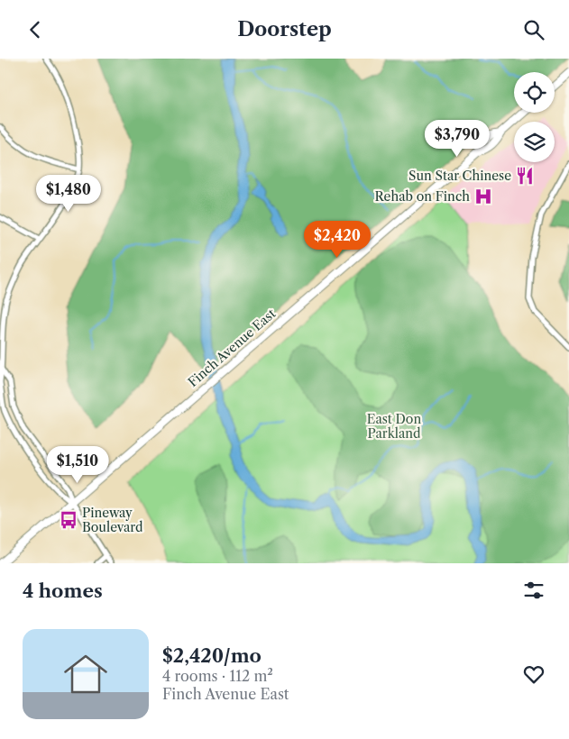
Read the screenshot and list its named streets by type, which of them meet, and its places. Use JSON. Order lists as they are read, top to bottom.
{
  "streets": {
    "main road": ["Finch Avenue East"]
  },
  "parks": ["East Don Parkland"],
  "places": {
    "restaurant": ["Sun Star Chinese"],
    "hospital": ["Rehab on Finch"],
    "bus stop": ["Pineway Boulevard"]
  },
  "page": {
    "header": "Doorstep",
    "price": [
      "$3,790",
      "$1,480",
      "$2,420",
      "$1,510"
    ],
    "heading": "4 homes",
    "list": [
      {
        "name": "$2,420/mo",
        "note": "4 rooms · 112 m² · Finch Avenue East"
      }
    ]
  }
}
